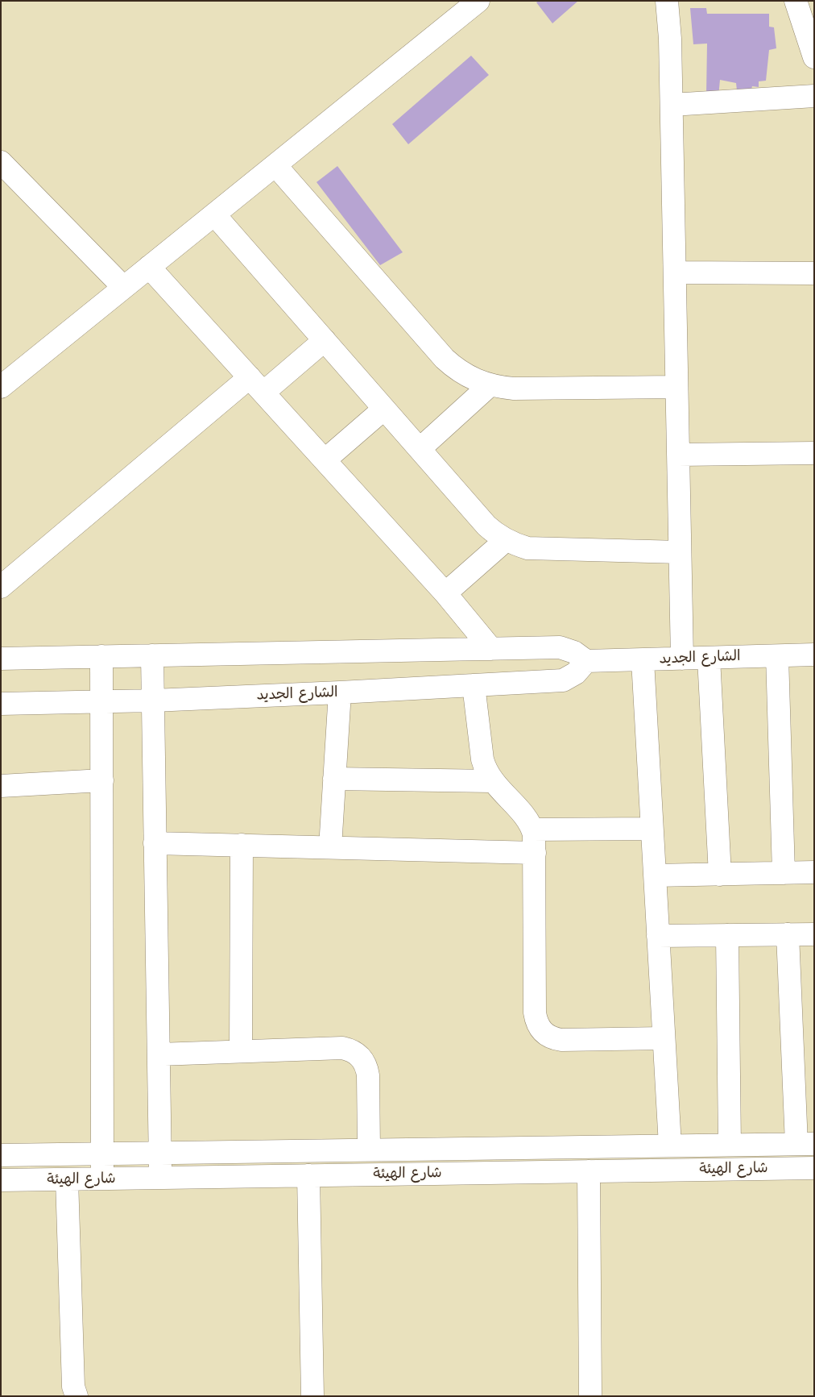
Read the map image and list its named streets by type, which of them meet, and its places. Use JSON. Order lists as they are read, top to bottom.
{
  "streets": {
    "street": ["الشارع الجديد", "شارع الهيئة"]
  }
}
